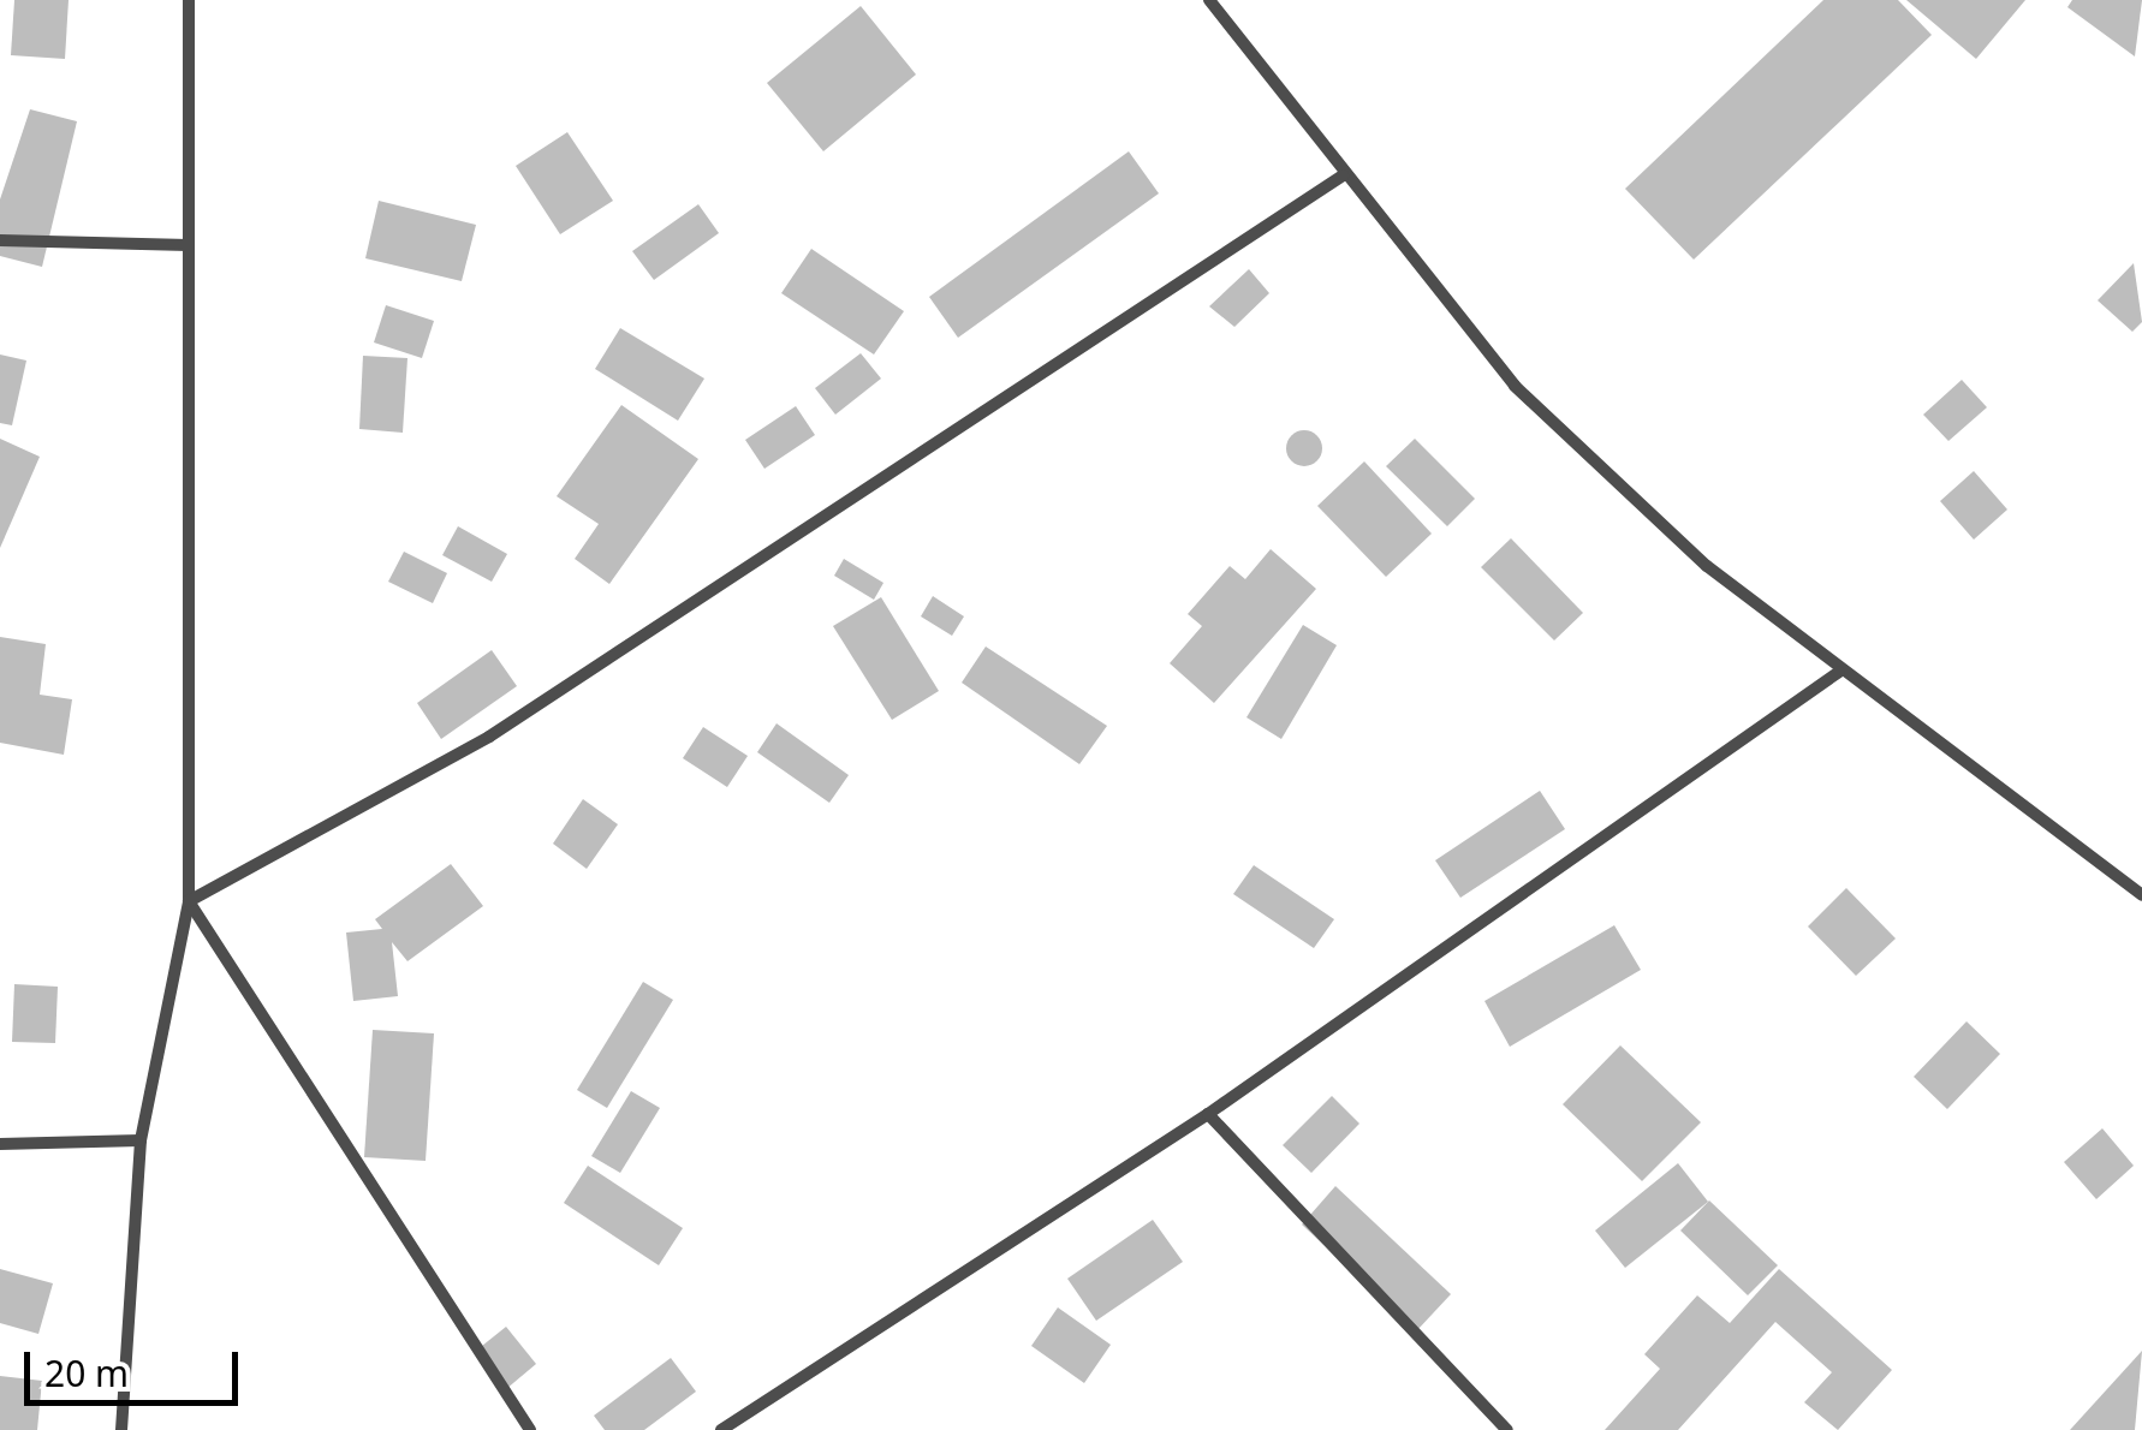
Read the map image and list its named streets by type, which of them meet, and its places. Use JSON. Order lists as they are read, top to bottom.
{
  "scale_bar": "20 m"
}
